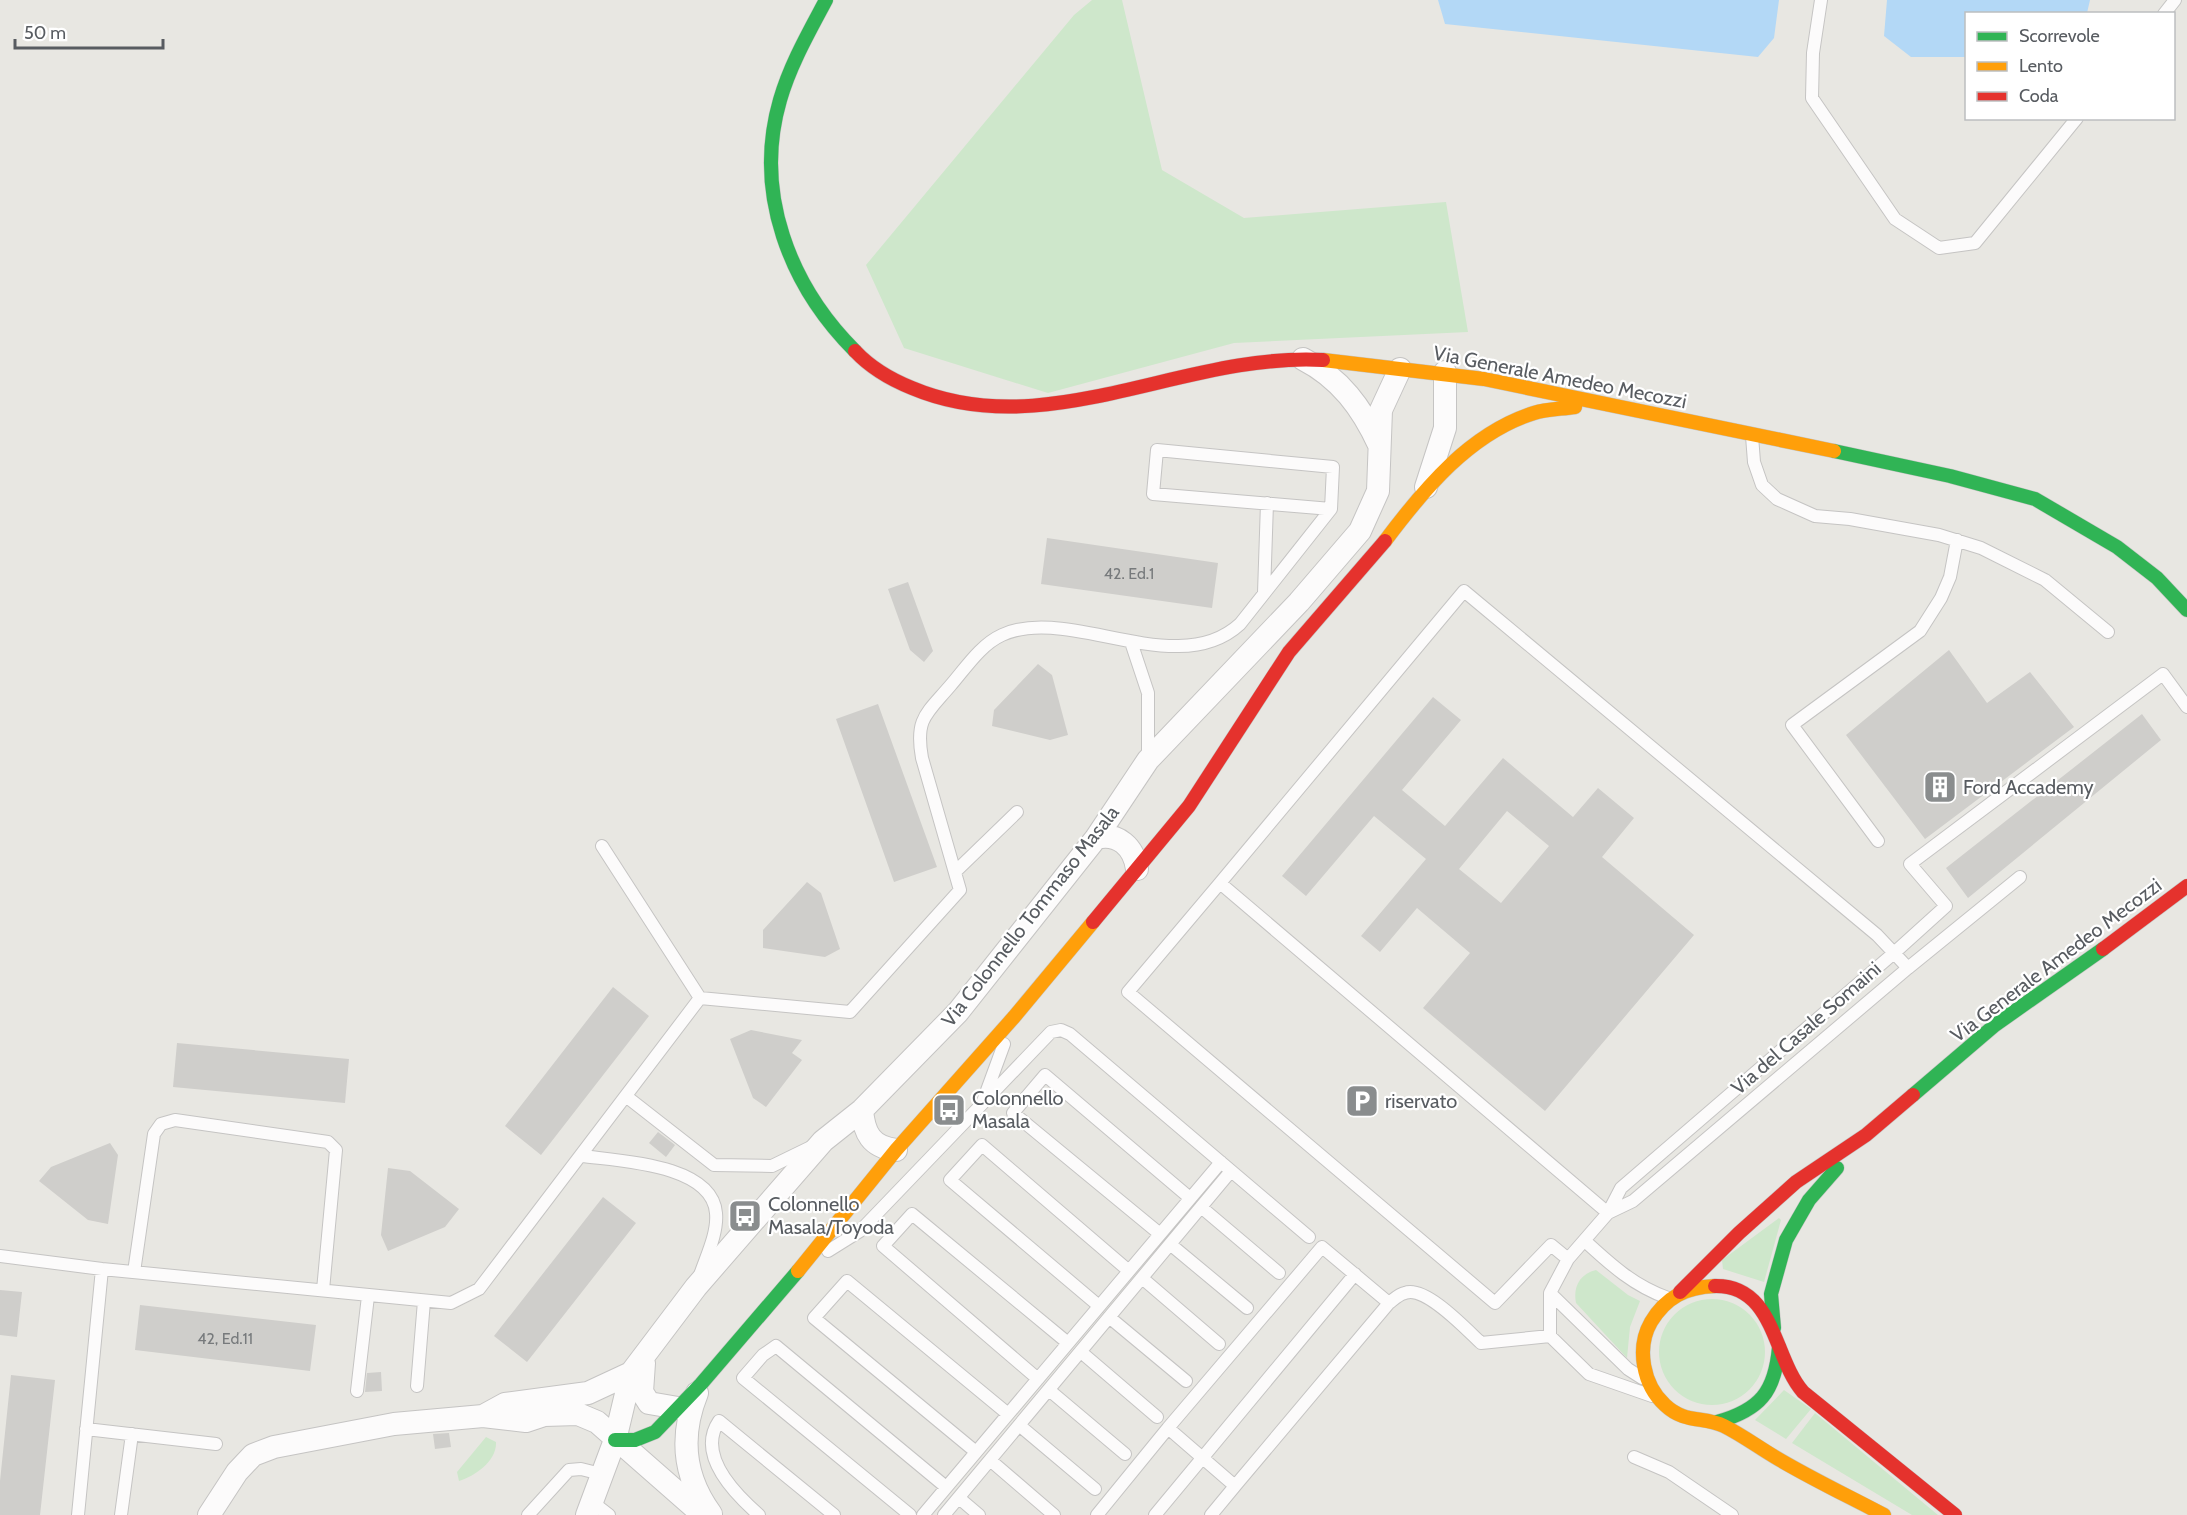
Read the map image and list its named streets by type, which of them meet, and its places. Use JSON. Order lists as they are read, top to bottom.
{
  "streets": {
    "street": ["Via Generale Amedeo Mecozzi", "Via Colonnello Tommaso Masala"],
    "lane": ["Via del Casale Somaini"]
  },
  "crossings": [
    ["Via Generale Amedeo Mecozzi", "Via Colonnello Tommaso Masala"]
  ],
  "places": {
    "building": ["Ford Accademy"],
    "parking": ["riservato"],
    "bus stop": ["Colonnello Masala", "Colonnello Masala/Toyoda"]
  },
  "house_numbers": ["42. Ed.1", "42, Ed.11"],
  "legend": ["Scorrevole", "Lento", "Coda"],
  "scale_bar": "50 m"
}
